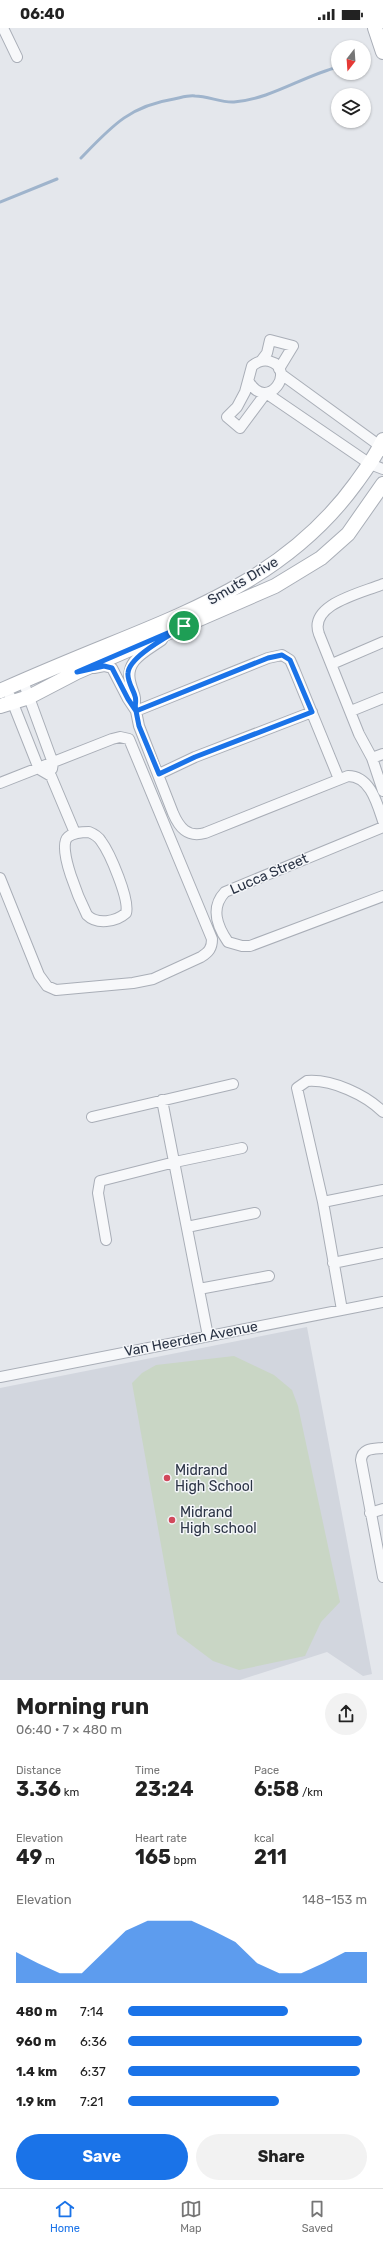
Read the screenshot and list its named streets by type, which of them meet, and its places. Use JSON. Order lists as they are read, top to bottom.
{
  "streets": {
    "main road": ["Smuts Drive"],
    "street": ["Lucca Street", "Van Heerden Avenue"]
  },
  "places": ["Midrand High School", "Midrand High school"],
  "north": "bottom",
  "page": {
    "status": "06:40",
    "heading": ["Morning run", "06:40 · 7 × 480 m"],
    "stats": [
      ["Distance", "3.36 km"],
      ["Time", "23:24"],
      ["Pace", "6:58 /km"],
      ["Elevation", "49 m"],
      ["Heart rate", "165 bpm"],
      ["kcal", "211"]
    ],
    "chart": ["Elevation", "148–153 m"],
    "list": [
      {
        "name": "480 m",
        "note": "7:14"
      },
      {
        "name": "960 m",
        "note": "6:36"
      },
      {
        "name": "1.4 km",
        "note": "6:37"
      },
      {
        "name": "1.9 km",
        "note": "7:21"
      }
    ],
    "buttons": ["Save", "Share"],
    "tabs": ["Home", "Map", "Saved"]
  }
}
